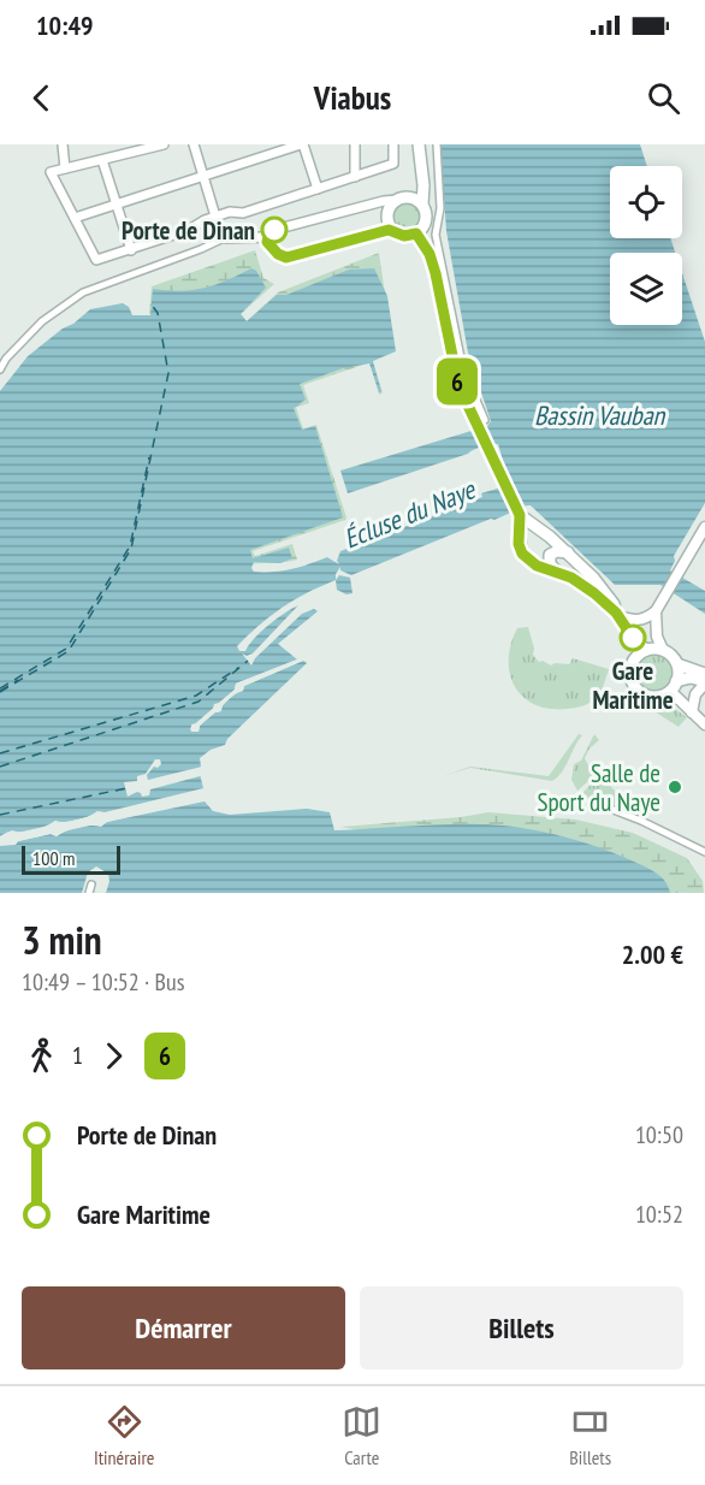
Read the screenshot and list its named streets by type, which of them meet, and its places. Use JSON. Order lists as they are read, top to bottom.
{
  "water": ["Bassin Vauban", "Écluse du Naye"],
  "places": ["Porte de Dinan", "Gare Maritime", "Salle de Sport du Naye"],
  "lines": ["bus line 6"],
  "scale_bar": "100 m",
  "page": {
    "status": "10:49",
    "header": "Viabus",
    "on_map": "6",
    "scale": "100 m",
    "heading": ["3 min", "10:49 – 10:52 · Bus", "2.00 €"],
    "legs": ["1", "6"],
    "list": [
      {
        "name": "Porte de Dinan",
        "value": "10:50"
      },
      {
        "name": "Gare Maritime",
        "value": "10:52"
      }
    ],
    "buttons": ["Démarrer", "Billets"],
    "tabs": ["Itinéraire", "Carte", "Billets"]
  }
}
